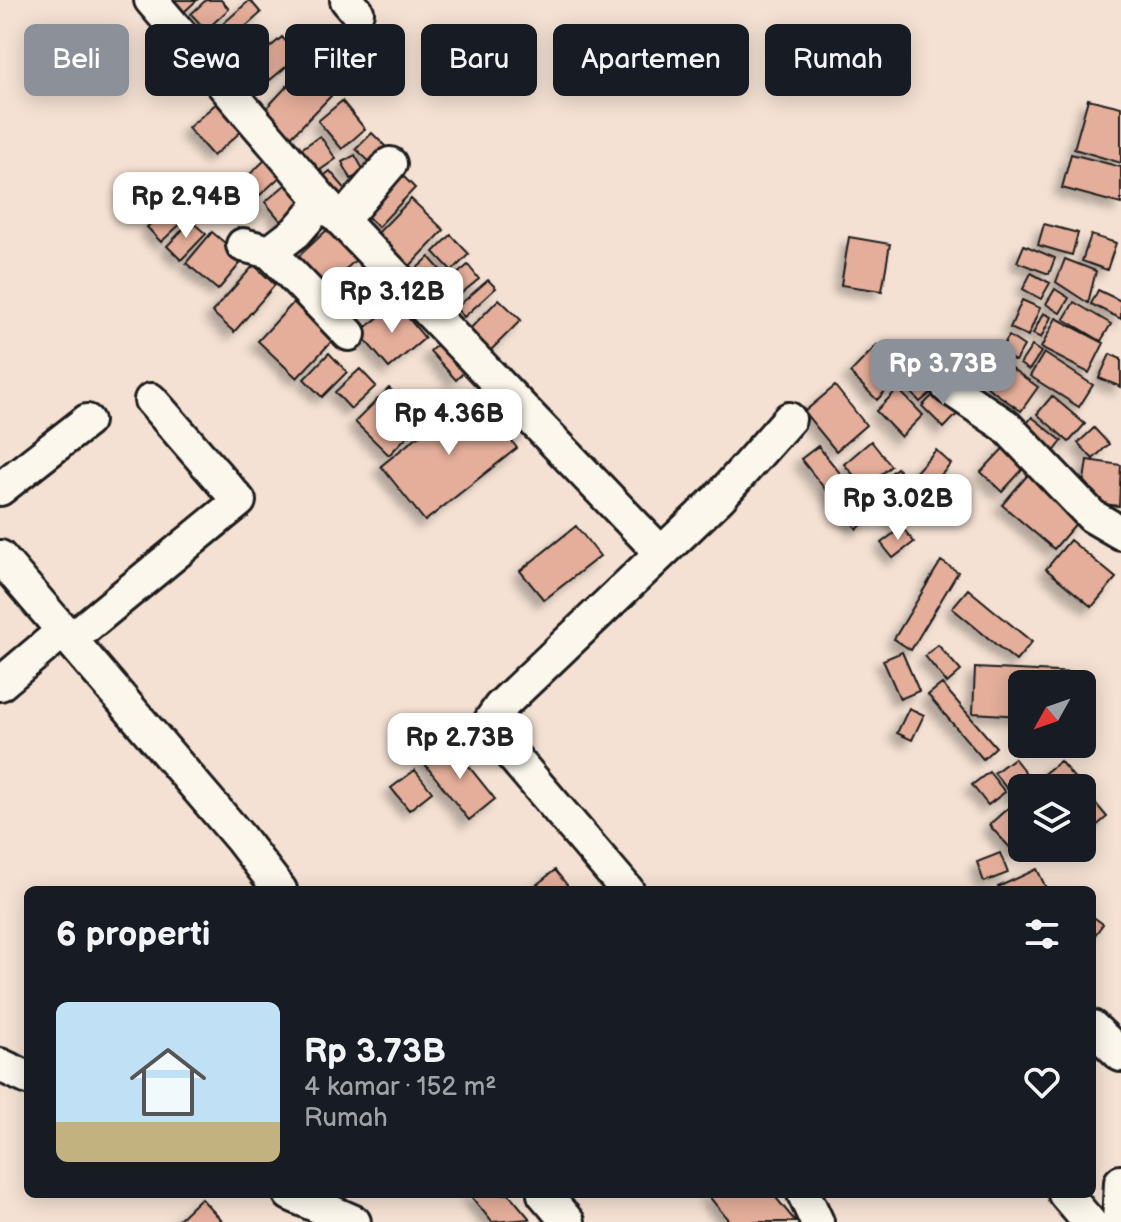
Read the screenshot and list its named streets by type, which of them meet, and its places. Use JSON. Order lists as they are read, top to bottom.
{
  "north": "bottom left",
  "page": {
    "chip": [
      "Beli",
      "Sewa",
      "Filter",
      "Baru",
      "Apartemen",
      "Rumah"
    ],
    "price": [
      "Rp 2.94B",
      "Rp 3.12B",
      "Rp 3.73B",
      "Rp 4.36B",
      "Rp 3.02B",
      "Rp 2.73B"
    ],
    "heading": "6 properti",
    "list": [
      {
        "name": "Rp 3.73B",
        "note": "4 kamar · 152 m² · Rumah"
      }
    ]
  }
}
